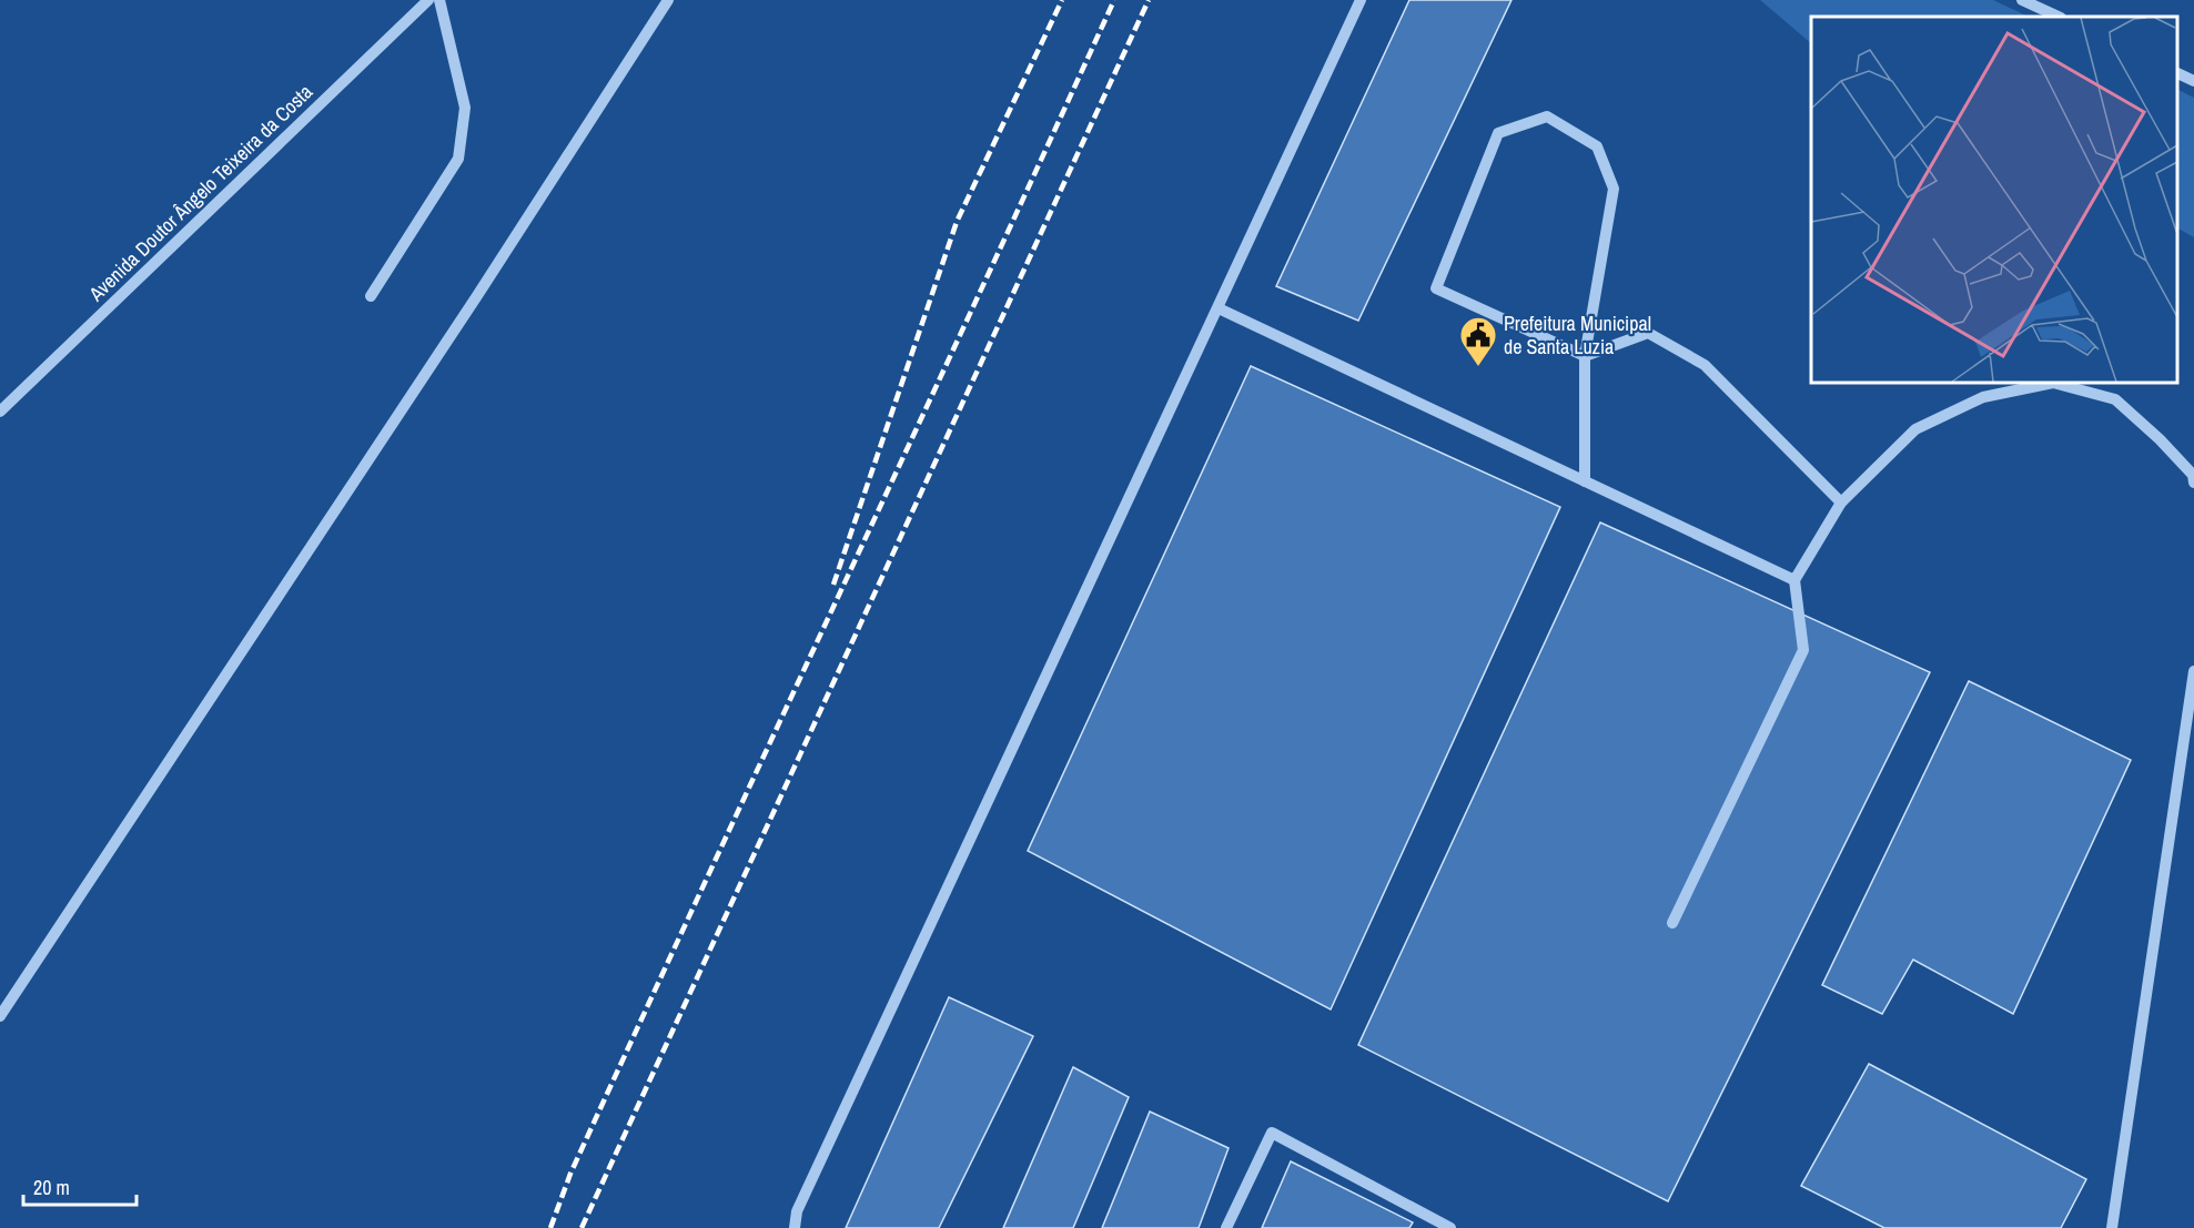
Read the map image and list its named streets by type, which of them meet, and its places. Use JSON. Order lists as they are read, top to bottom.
{
  "streets": {
    "street": ["Avenida Doutor Ângelo Teixeira da Costa"]
  },
  "places": {
    "public building": ["Prefeitura Municipal de Santa Luzia"]
  },
  "scale_bar": "20 m"
}
